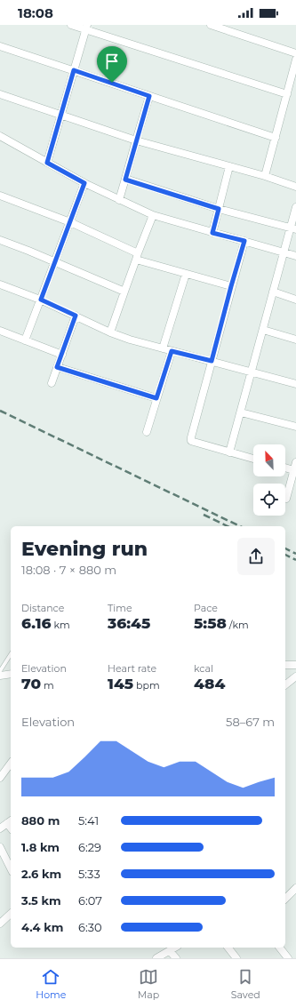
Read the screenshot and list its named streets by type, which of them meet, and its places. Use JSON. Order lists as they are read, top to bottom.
{
  "north": "top left",
  "page": {
    "status": "18:08",
    "heading": ["Evening run", "18:08 · 7 × 880 m"],
    "stats": [
      ["Distance", "6.16 km"],
      ["Time", "36:45"],
      ["Pace", "5:58 /km"],
      ["Elevation", "70 m"],
      ["Heart rate", "145 bpm"],
      ["kcal", "484"]
    ],
    "chart": ["Elevation", "58–67 m"],
    "list": [
      {
        "name": "880 m",
        "note": "5:41"
      },
      {
        "name": "1.8 km",
        "note": "6:29"
      },
      {
        "name": "2.6 km",
        "note": "5:33"
      },
      {
        "name": "3.5 km",
        "note": "6:07"
      },
      {
        "name": "4.4 km",
        "note": "6:30"
      }
    ],
    "tabs": ["Home", "Map", "Saved"]
  }
}
